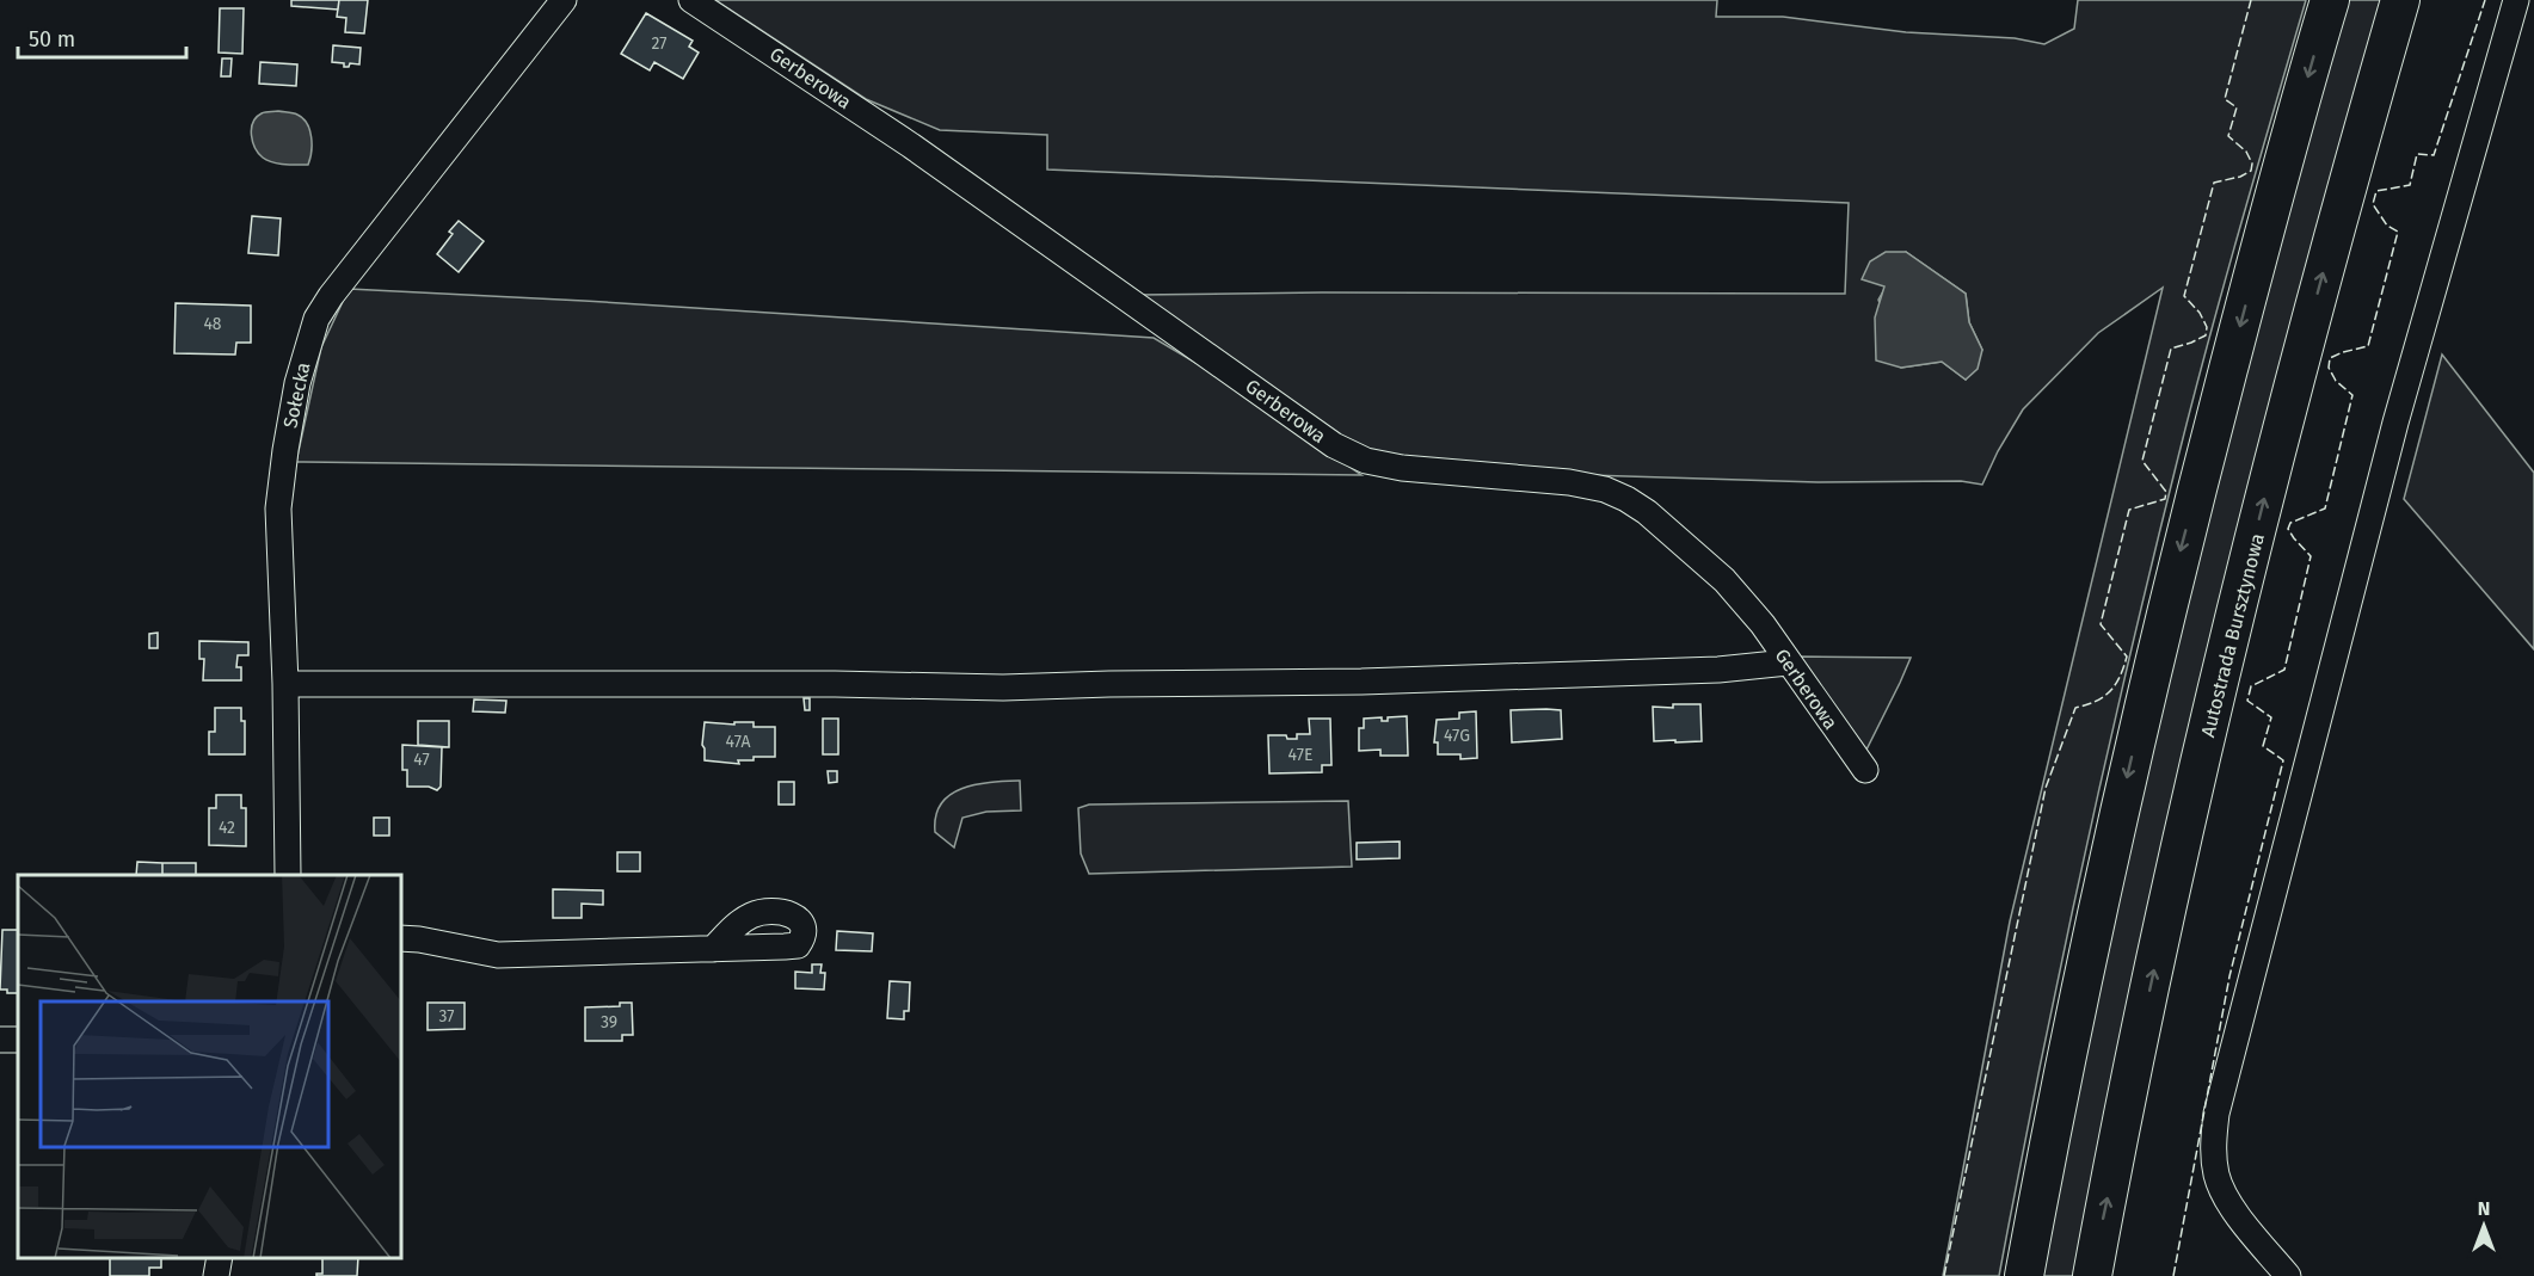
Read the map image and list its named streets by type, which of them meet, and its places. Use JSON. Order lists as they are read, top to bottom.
{
  "streets": {
    "highway": ["Autostrada Bursztynowa"],
    "street": ["Gerberowa", "Sołecka"]
  },
  "house_numbers": [
    "27",
    "48",
    "47G",
    "47A",
    "47E",
    "47",
    "42",
    "37",
    "39"
  ],
  "scale_bar": "50 m",
  "north": "top"
}
